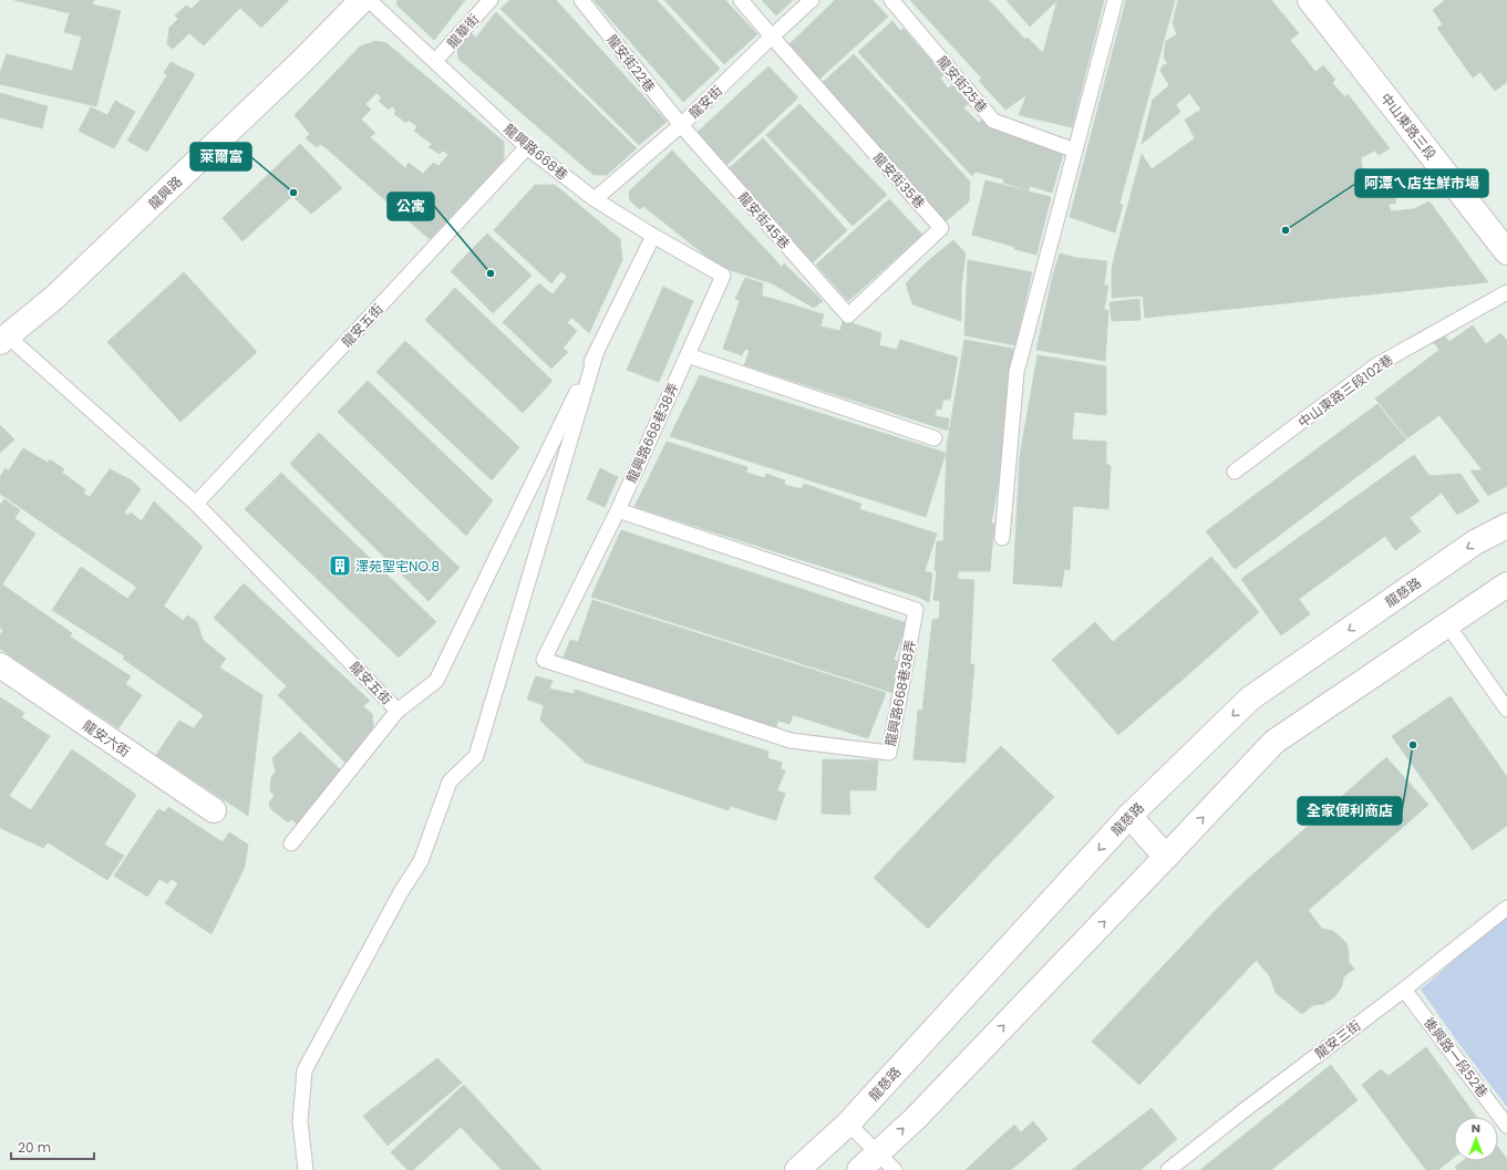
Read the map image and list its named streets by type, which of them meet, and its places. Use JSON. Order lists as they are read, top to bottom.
{
  "streets": {
    "street": [
      "中山東路三段",
      "龍興路",
      "龍慈路",
      "龍安六街"
    ],
    "lane": [
      "龍華街",
      "龍安街22巷",
      "龍安街25巷",
      "龍安街",
      "龍興路668巷",
      "龍安街35巷",
      "龍安街45巷",
      "龍安五街",
      "中山東路三段102巷",
      "龍興路668巷38弄",
      "龍安三街",
      "後興路一段52巷"
    ]
  },
  "crossings": [
    ["龍華街", "龍興路668巷"],
    ["龍安街22巷", "龍安街"],
    ["龍安街22巷", "龍安街45巷"],
    ["龍安街", "龍興路668巷"],
    ["龍安街", "龍安街35巷"],
    ["龍安街", "龍安街45巷"],
    ["龍興路668巷", "龍安五街"],
    ["龍興路668巷", "龍興路668巷38弄"],
    ["龍安街35巷", "龍安街45巷"],
    ["龍興路", "龍安五街"],
    ["龍安三街", "後興路一段52巷"]
  ],
  "places": {
    "other": [
      "萊爾富",
      "阿潭ㄟ店生鮮市場",
      "公寓",
      "全家便利商店"
    ],
    "building": ["澤苑聖宅NO.8"]
  },
  "scale_bar": "20 m",
  "north": "top"
}
